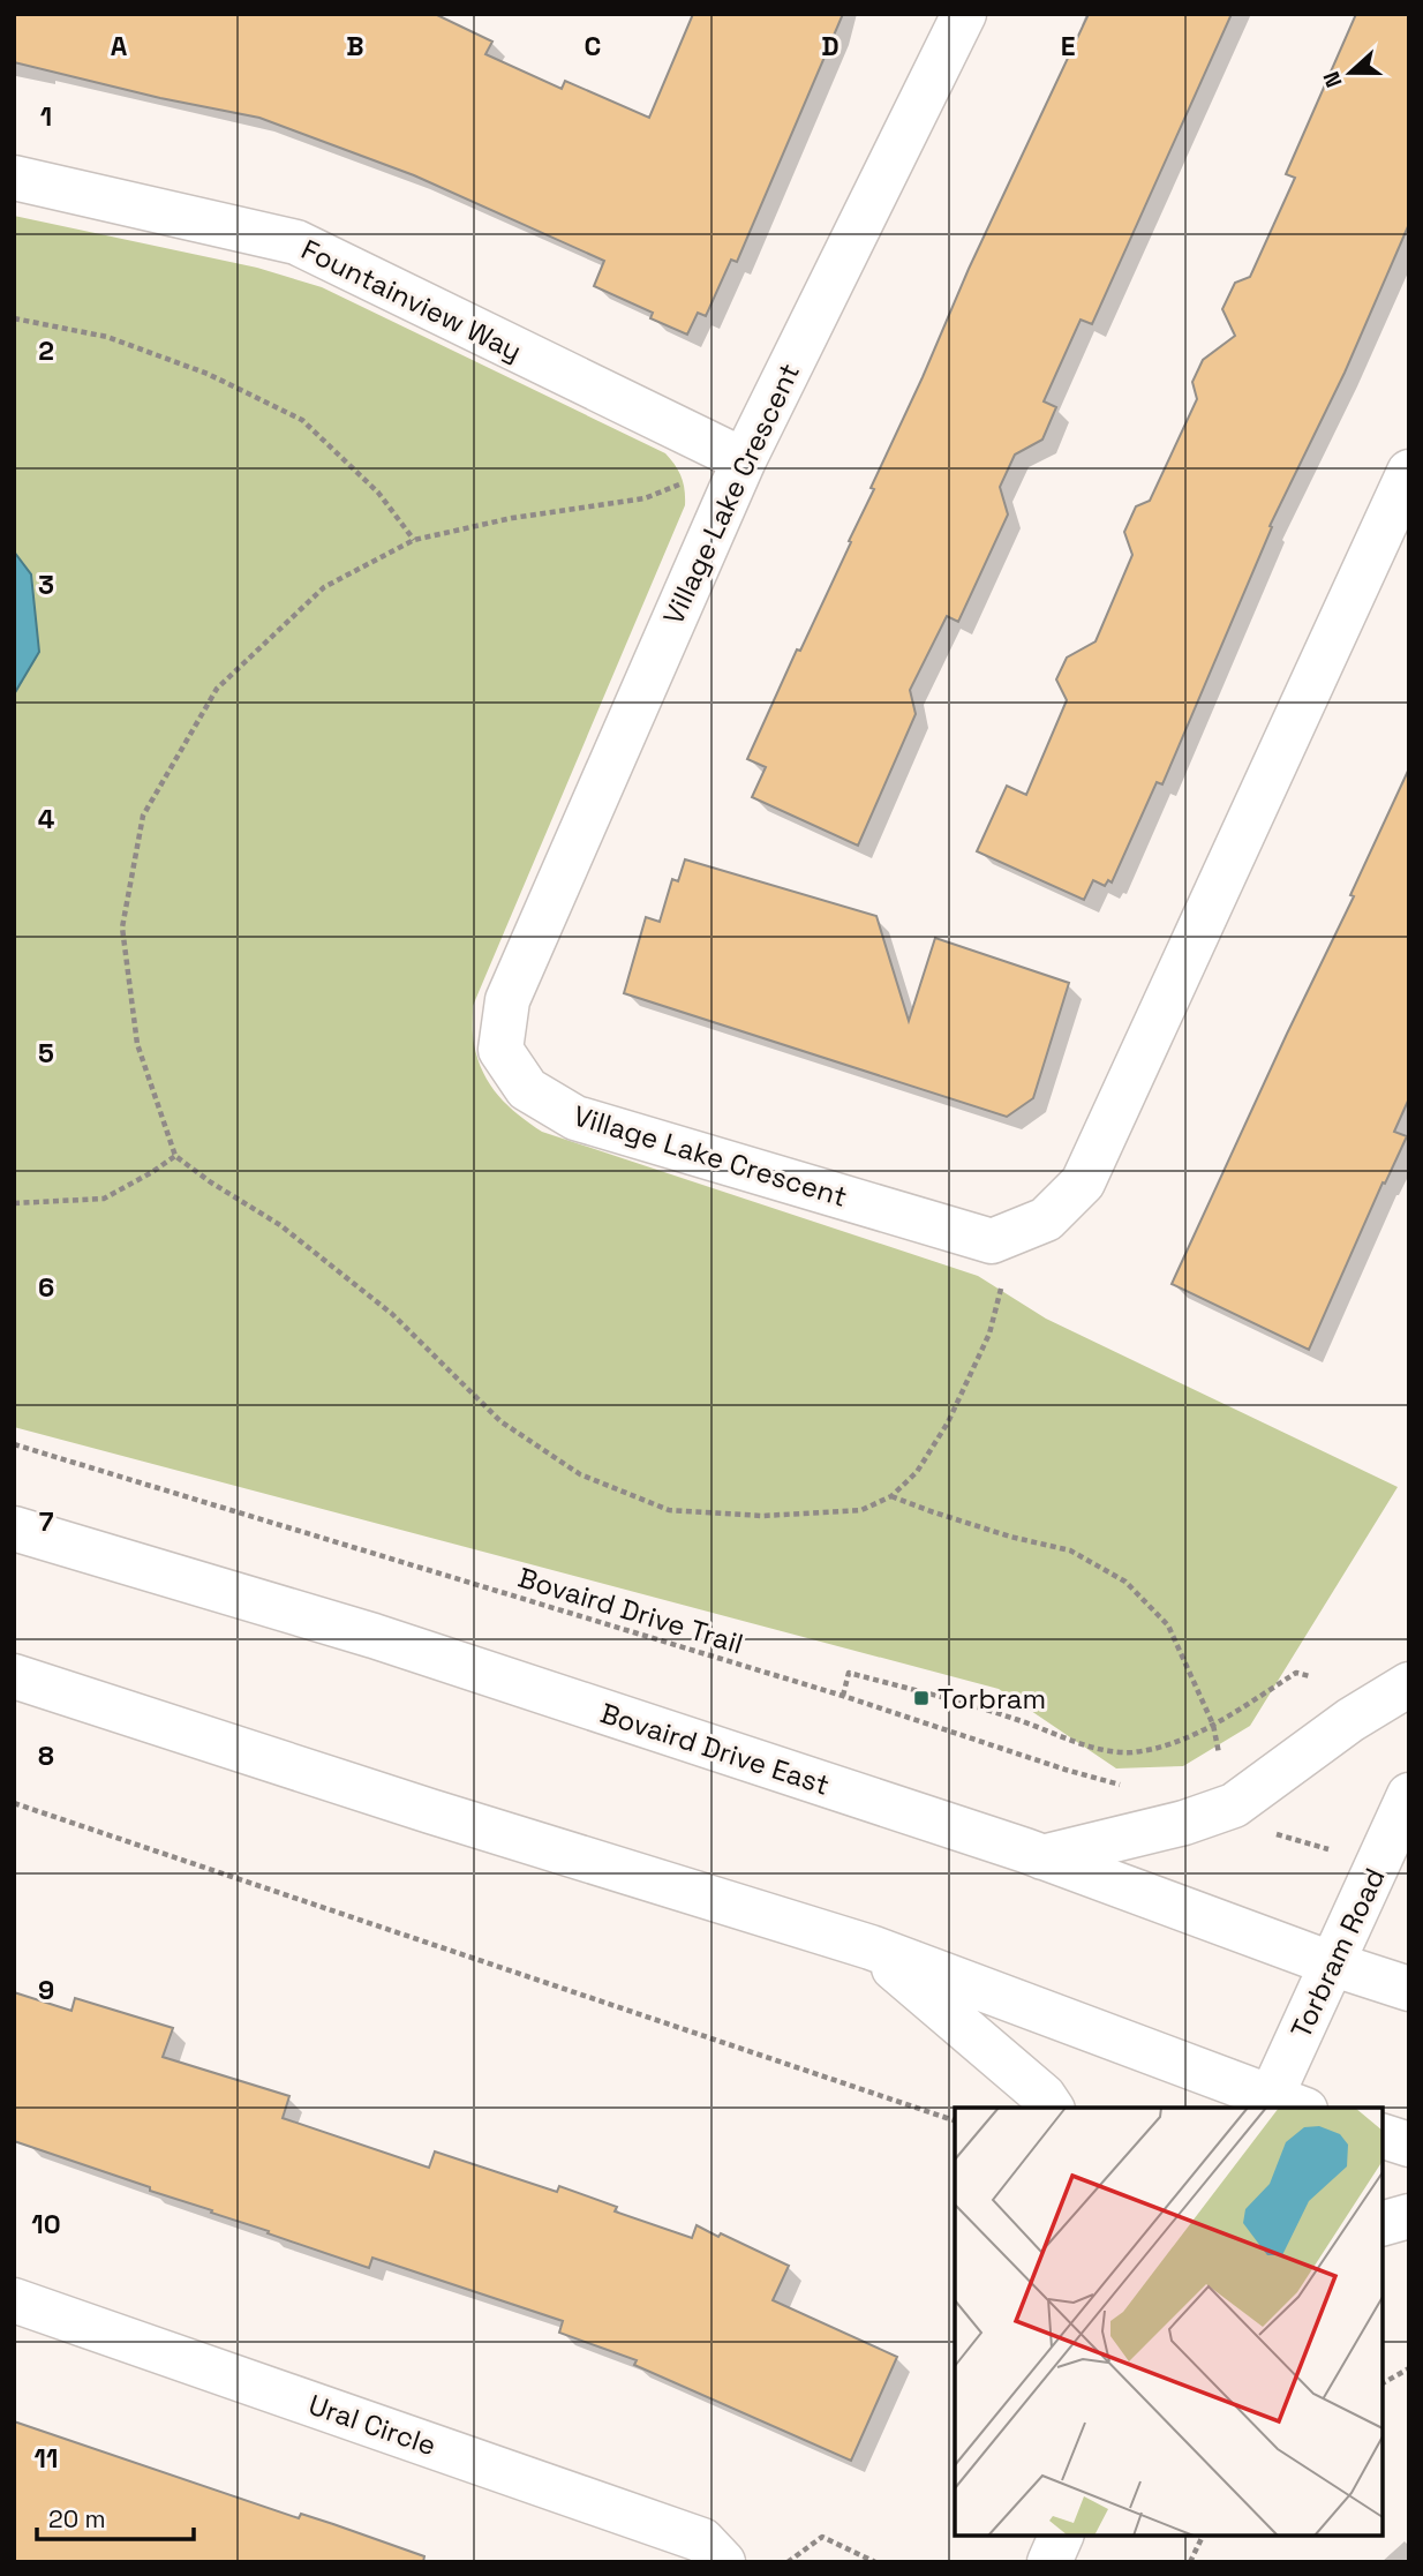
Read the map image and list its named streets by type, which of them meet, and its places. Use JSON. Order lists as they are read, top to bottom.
{
  "streets": {
    "street": [
      "Fountainview Way",
      "Village Lake Crescent",
      "Bovaird Drive East",
      "Torbram Road",
      "Ural Circle"
    ],
    "path": ["Bovaird Drive Trail"]
  },
  "crossings": [
    ["Fountainview Way", "Village Lake Crescent"],
    ["Bovaird Drive East", "Torbram Road"]
  ],
  "places": {
    "transit": ["Torbram"]
  },
  "scale_bar": "20 m",
  "north": "left",
  "grid": {
    "columns": [
      "A",
      "B",
      "C",
      "D",
      "E"
    ],
    "rows": [
      "1",
      "2",
      "3",
      "4",
      "5",
      "6",
      "7",
      "8",
      "9",
      "10",
      "11"
    ]
  }
}
